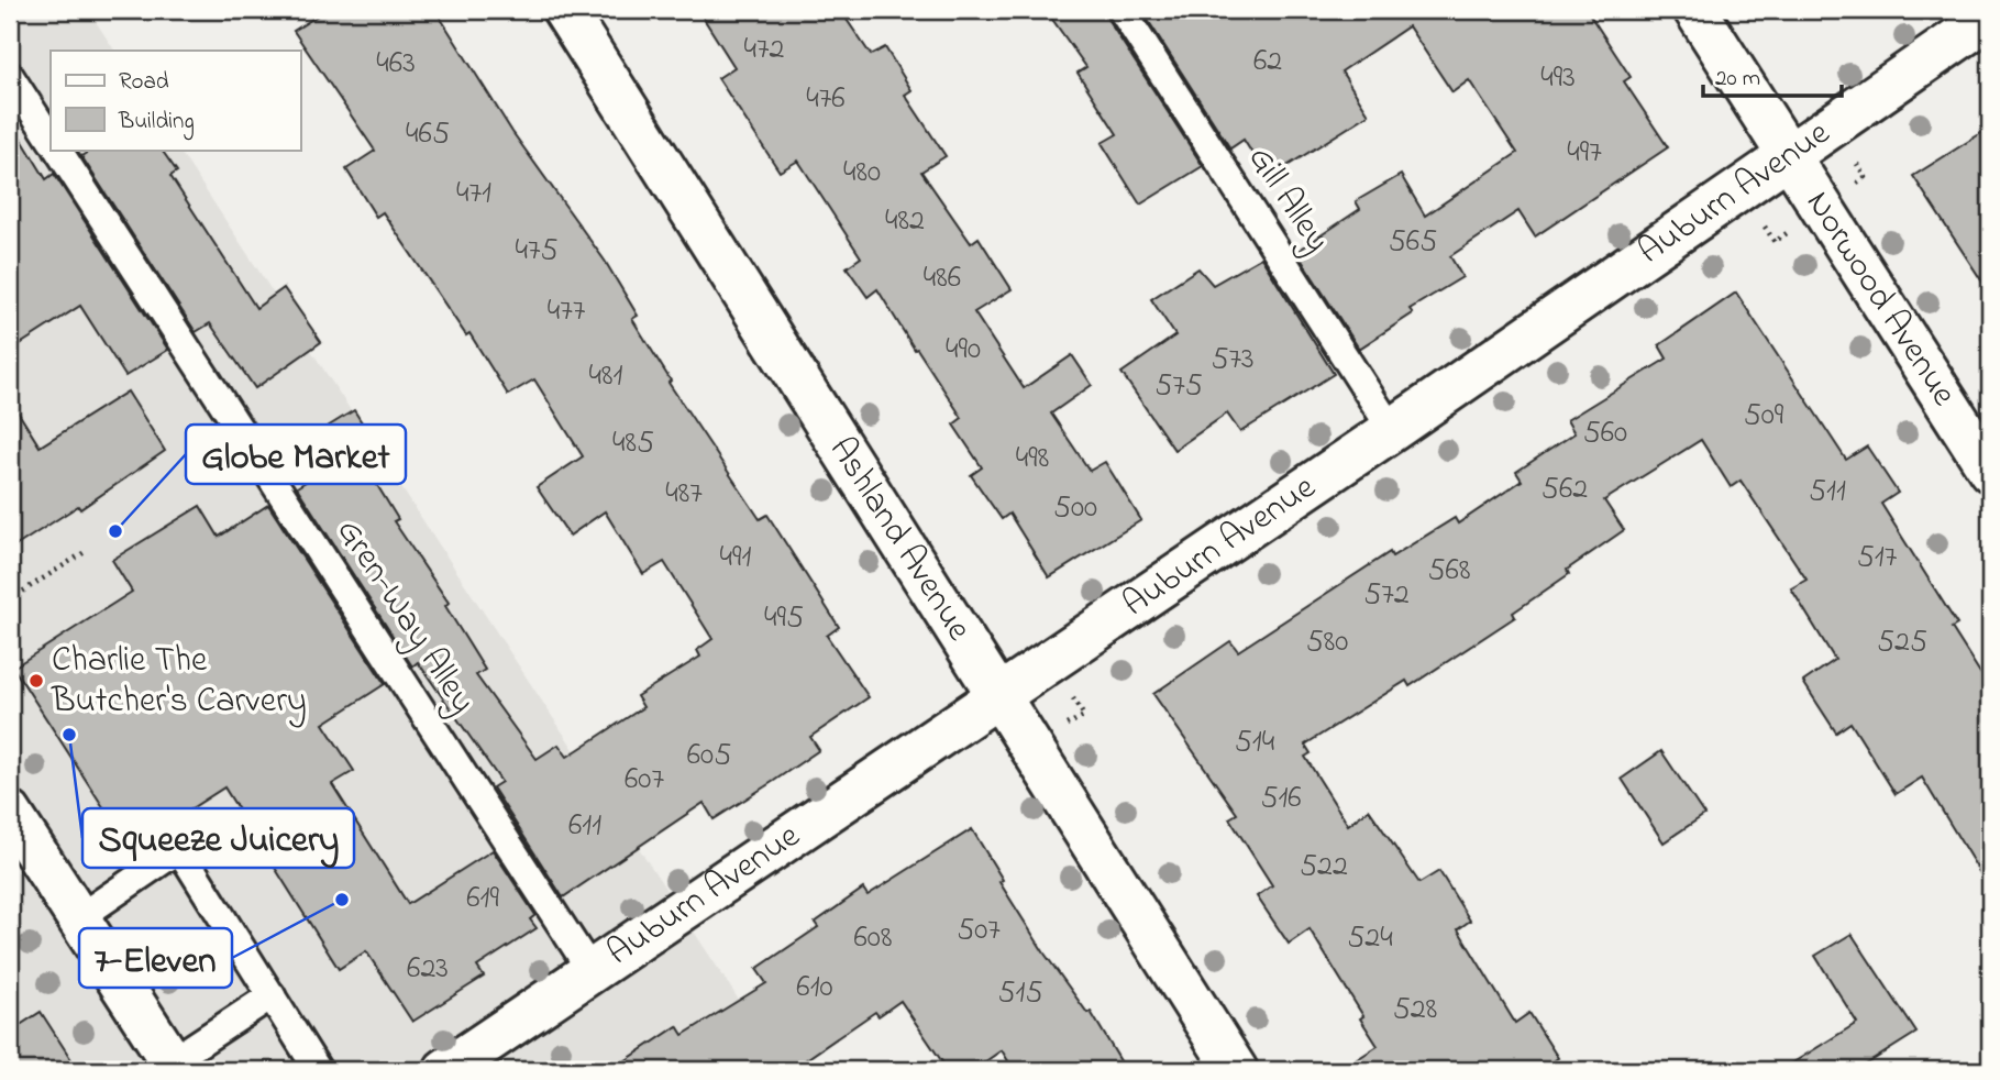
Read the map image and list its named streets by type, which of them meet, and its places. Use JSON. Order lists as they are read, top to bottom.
{
  "streets": {
    "street": ["Auburn Avenue", "Norwood Avenue", "Ashland Avenue"],
    "lane": ["Gill Alley", "Gren-Way Alley"]
  },
  "crossings": [
    ["Auburn Avenue", "Gill Alley"],
    ["Auburn Avenue", "Norwood Avenue"],
    ["Auburn Avenue", "Ashland Avenue"],
    ["Auburn Avenue", "Gren-Way Alley"]
  ],
  "places": [
    "Globe Market",
    "Charlie The Butcher's Carvery",
    "Squeeze Juicery",
    "7-Eleven"
  ],
  "house_numbers": [
    "472",
    "62",
    "463",
    "493",
    "476",
    "465",
    "497",
    "480",
    "471",
    "482",
    "565",
    "475",
    "486",
    "477",
    "490",
    "573",
    "481",
    "575",
    "509",
    "560",
    "485",
    "498",
    "562",
    "511",
    "487",
    "500",
    "491",
    "517",
    "568",
    "572",
    "495",
    "580",
    "525",
    "514",
    "605",
    "607",
    "516",
    "611",
    "522",
    "619",
    "507",
    "608",
    "524",
    "623",
    "610",
    "515",
    "528"
  ],
  "legend": ["Road", "Building"],
  "scale_bar": "20 m"
}
